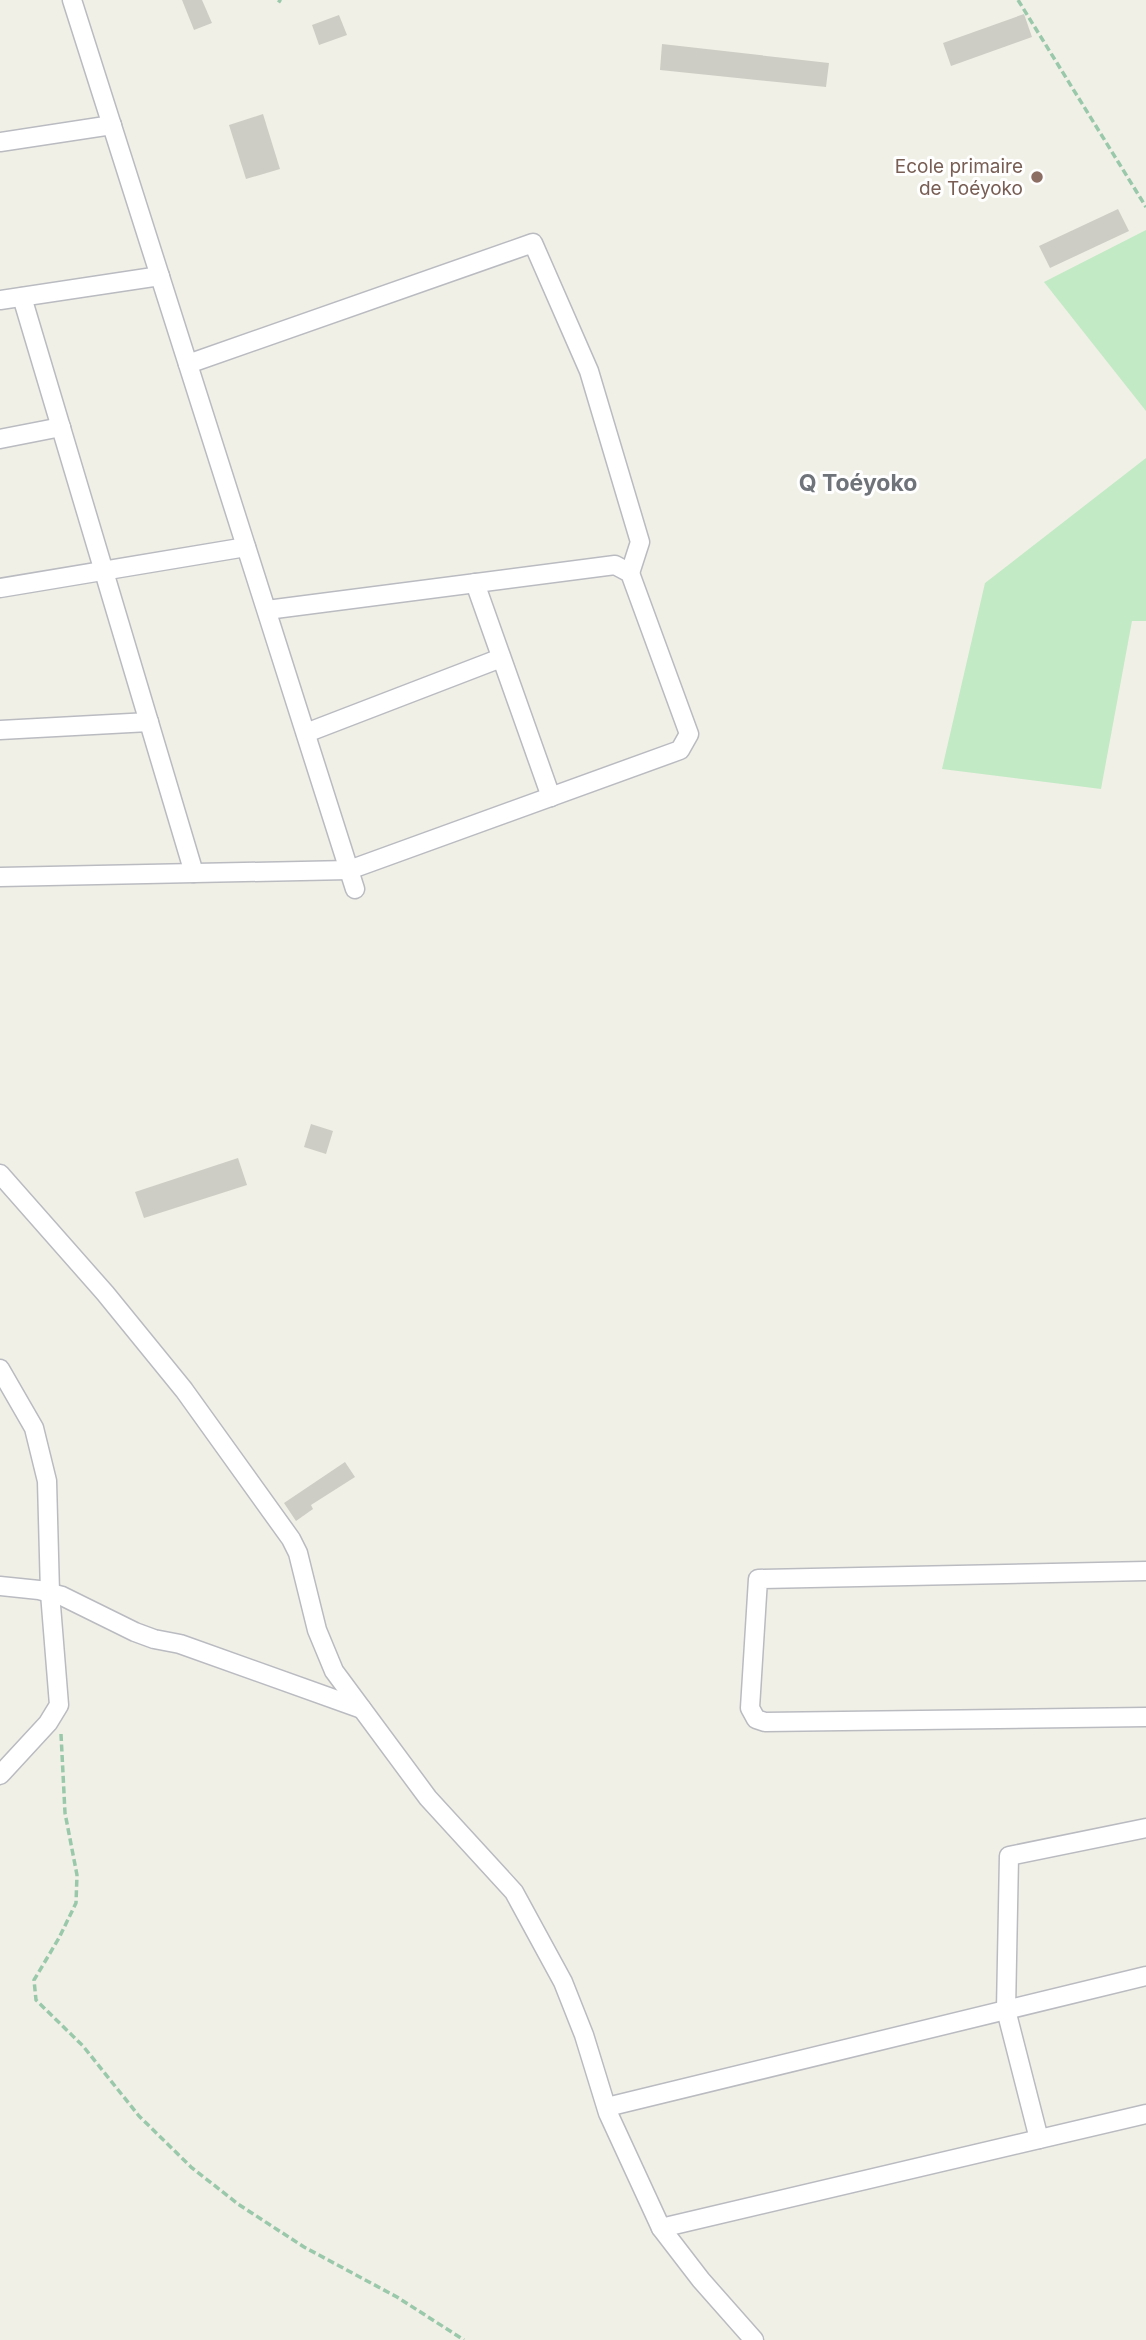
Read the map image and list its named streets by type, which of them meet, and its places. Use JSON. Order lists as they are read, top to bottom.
{
  "districts": ["Q Toéyoko"],
  "places": ["Ecole primaire de Toéyoko"]
}
